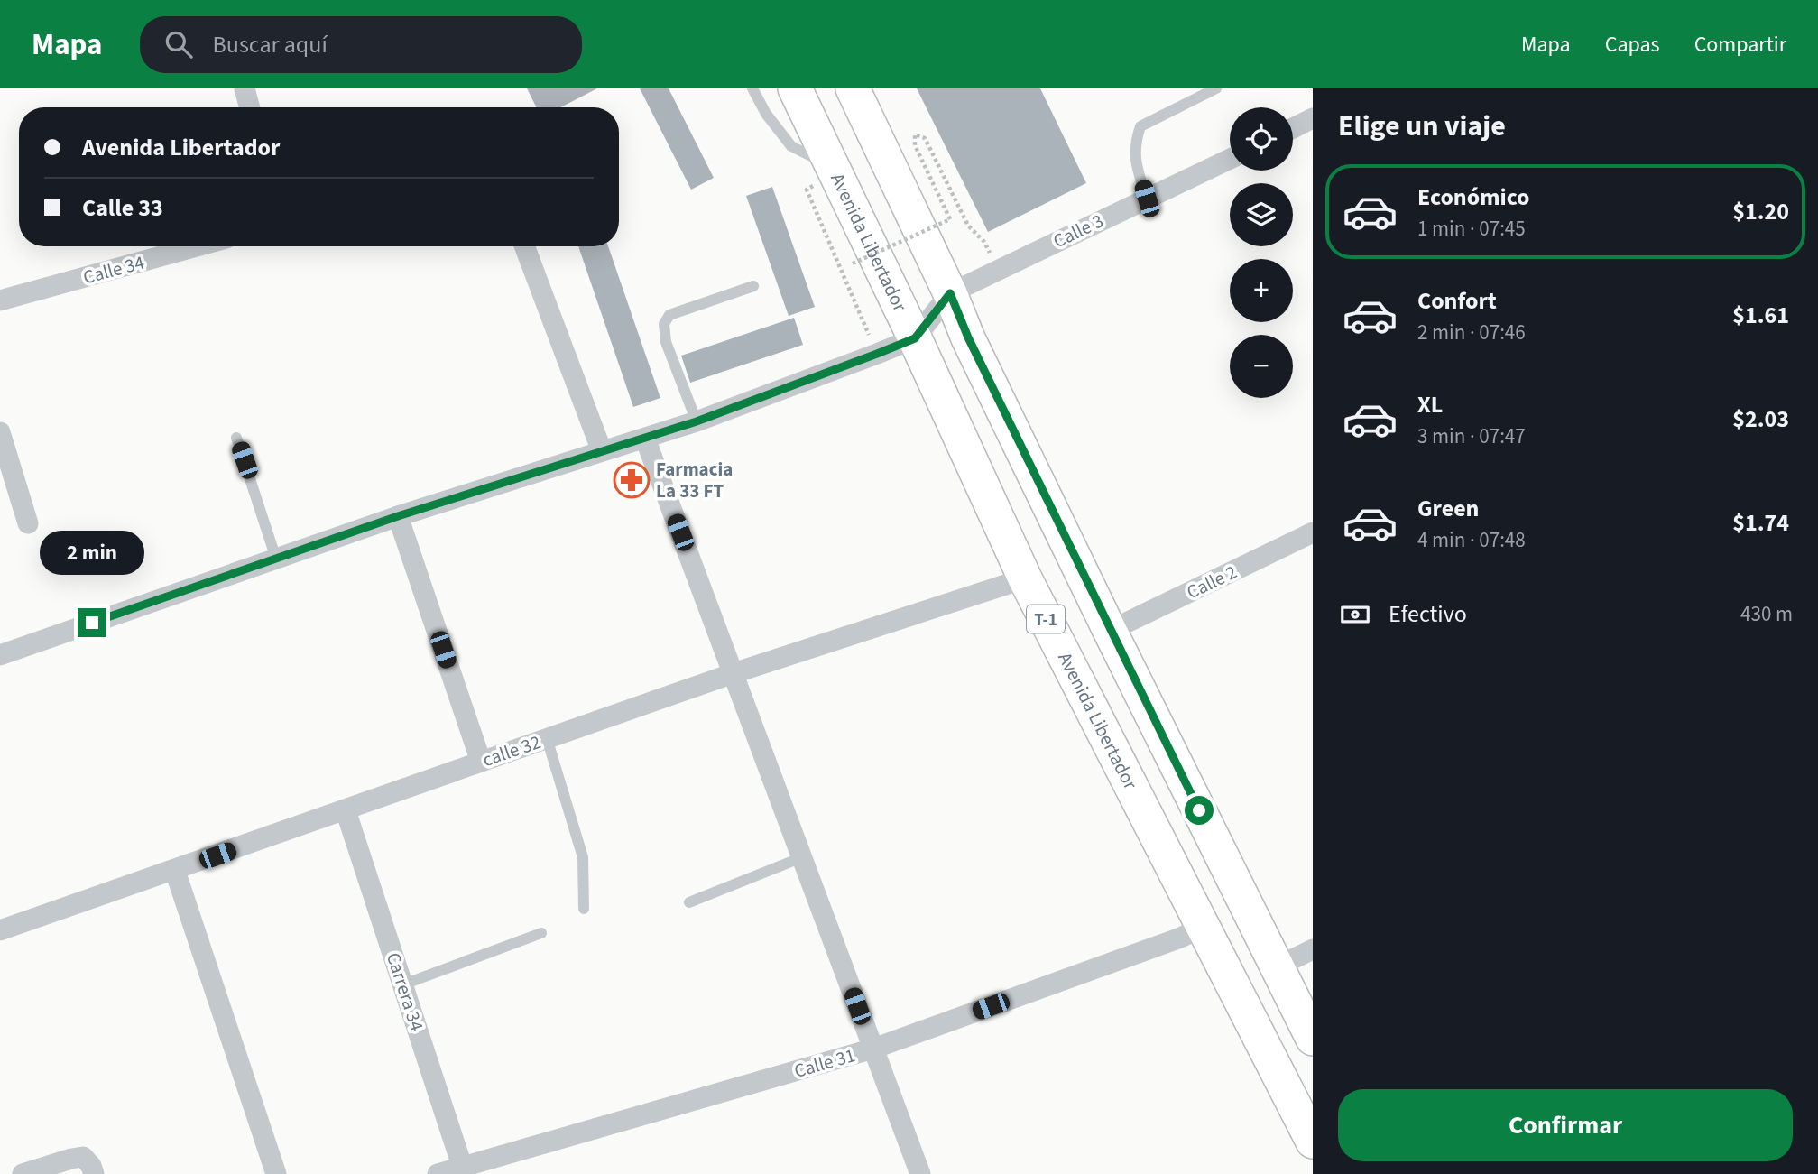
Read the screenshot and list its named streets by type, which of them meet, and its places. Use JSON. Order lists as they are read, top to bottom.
{
  "streets": {
    "main road": ["Avenida Libertador", "T-1"],
    "street": [
      "Calle 3",
      "Calle 34",
      "Calle 2",
      "calle 32",
      "Carrera 34",
      "Calle 31"
    ]
  },
  "crossings": [
    ["Avenida Libertador", "calle 32"],
    ["Avenida Libertador", "Calle 31"],
    ["calle 32", "Carrera 34"],
    ["Carrera 34", "Calle 31"]
  ],
  "places": {
    "pharmacy": ["Farmacia La 33 FT"]
  },
  "page": {
    "header": "Mapa",
    "search": "Buscar aquí",
    "nav": ["Mapa", "Capas", "Compartir"],
    "heading": "Elige un viaje",
    "map_buttons": ["+", "−"],
    "banner": ["Avenida Libertador", "Calle 33"],
    "list": [
      {
        "name": "Económico",
        "note": "1 min · 07:45",
        "value": "$1.20"
      },
      {
        "name": "Confort",
        "note": "2 min · 07:46",
        "value": "$1.61"
      },
      {
        "name": "XL",
        "note": "3 min · 07:47",
        "value": "$2.03"
      },
      {
        "name": "Green",
        "note": "4 min · 07:48",
        "value": "$1.74"
      }
    ],
    "bubble": "2 min",
    "pay": ["Efectivo", "430 m"],
    "buttons": "Confirmar"
  }
}
